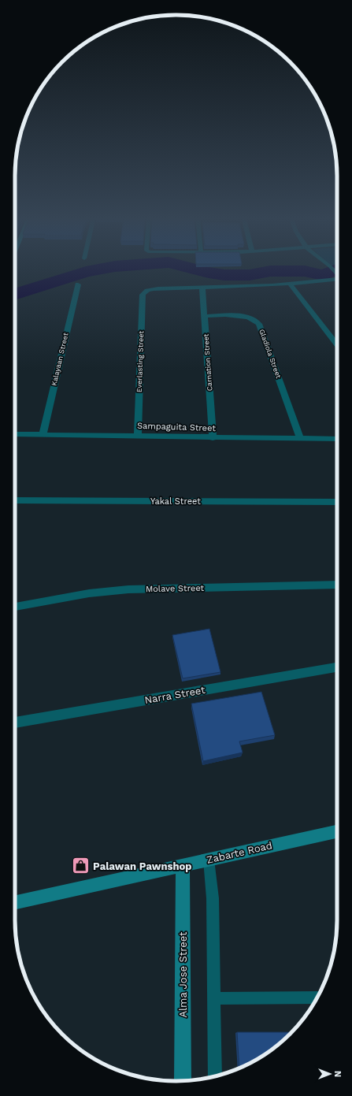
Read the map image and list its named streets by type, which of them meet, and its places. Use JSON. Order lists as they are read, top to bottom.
{
  "streets": {
    "street": [
      "Gladiola Street",
      "Kalayaan Street",
      "Everlasting Street",
      "Carnation Street",
      "Sampaguita Street",
      "Yakal Street",
      "Molave Street",
      "Narra Street",
      "Zabarte Road",
      "Alma Jose Street"
    ]
  },
  "crossings": [
    ["Gladiola Street", "Carnation Street"],
    ["Gladiola Street", "Sampaguita Street"],
    ["Kalayaan Street", "Sampaguita Street"],
    ["Everlasting Street", "Carnation Street"],
    ["Everlasting Street", "Sampaguita Street"],
    ["Carnation Street", "Sampaguita Street"],
    ["Zabarte Road", "Alma Jose Street"]
  ],
  "places": {
    "shop": ["Palawan Pawnshop"]
  },
  "north": "right"
}
